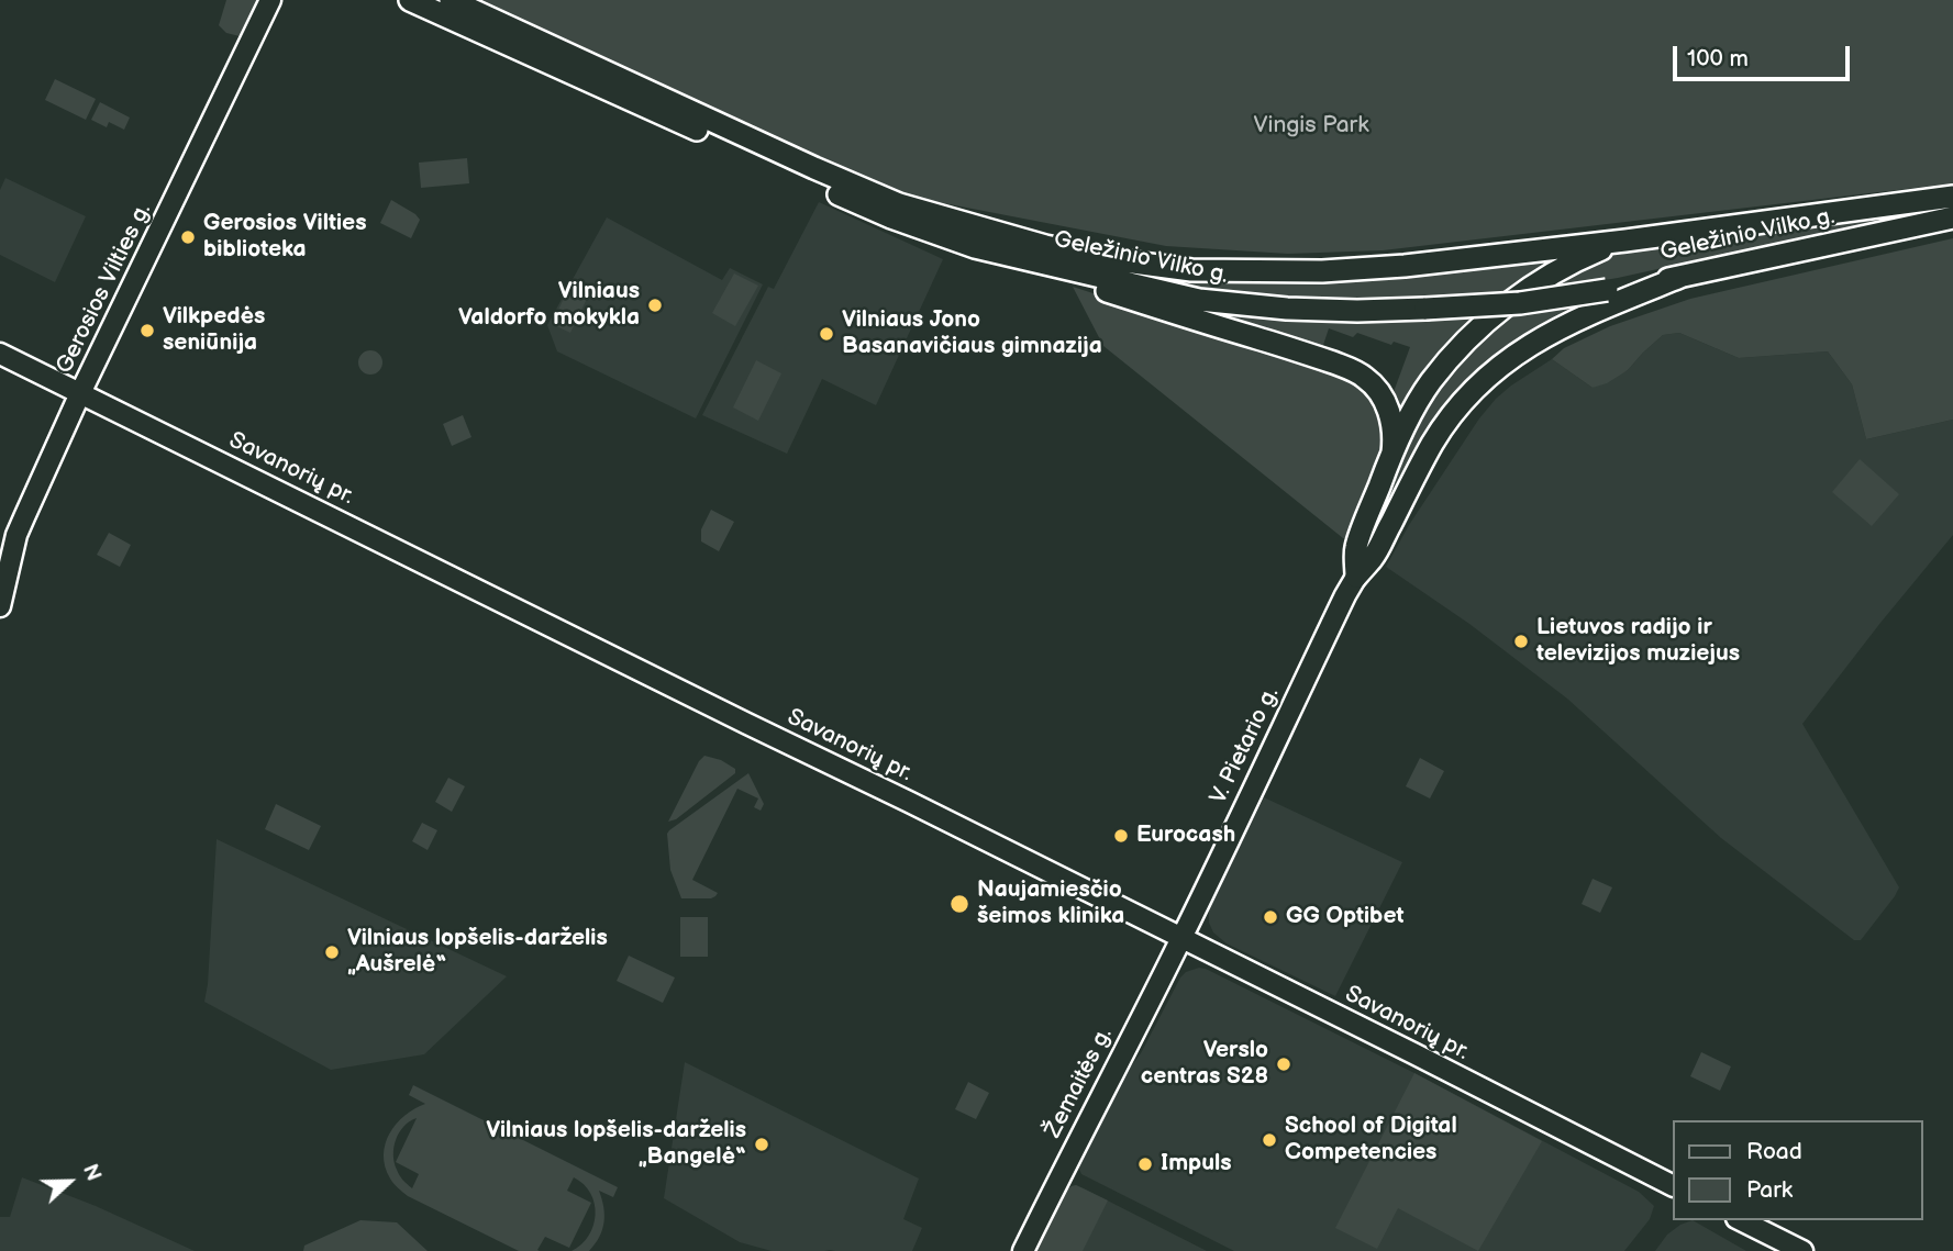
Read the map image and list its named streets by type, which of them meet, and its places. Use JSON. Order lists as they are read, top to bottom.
{
  "streets": {
    "highway": ["Geležinio Vilko g."],
    "main road": [
      "Gerosios Vilties g.",
      "Savanorių pr.",
      "V. Pietario g.",
      "Žemaitės g."
    ]
  },
  "crossings": [
    ["Gerosios Vilties g.", "Savanorių pr."],
    ["Savanorių pr.", "V. Pietario g."],
    ["Savanorių pr.", "Žemaitės g."],
    ["V. Pietario g.", "Žemaitės g."]
  ],
  "parks": ["Vingis Park"],
  "places": [
    "Gerosios Vilties biblioteka",
    "Vilniaus Valdorfo mokykla",
    "Vilkpedės seniūnija",
    "Vilniaus Jono Basanavičiaus gimnazija",
    "Lietuvos radijo ir televizijos muziejus",
    "Eurocash",
    "Naujamiesčio šeimos klinika",
    "GG Optibet",
    "Vilniaus lopšelis-darželis „Aušrelė“",
    "Verslo centras S28",
    "School of Digital Competencies",
    "Vilniaus lopšelis-darželis „Bangelė“",
    "Impuls"
  ],
  "legend": ["Road", "Park"],
  "scale_bar": "100 m",
  "north": "right"
}
